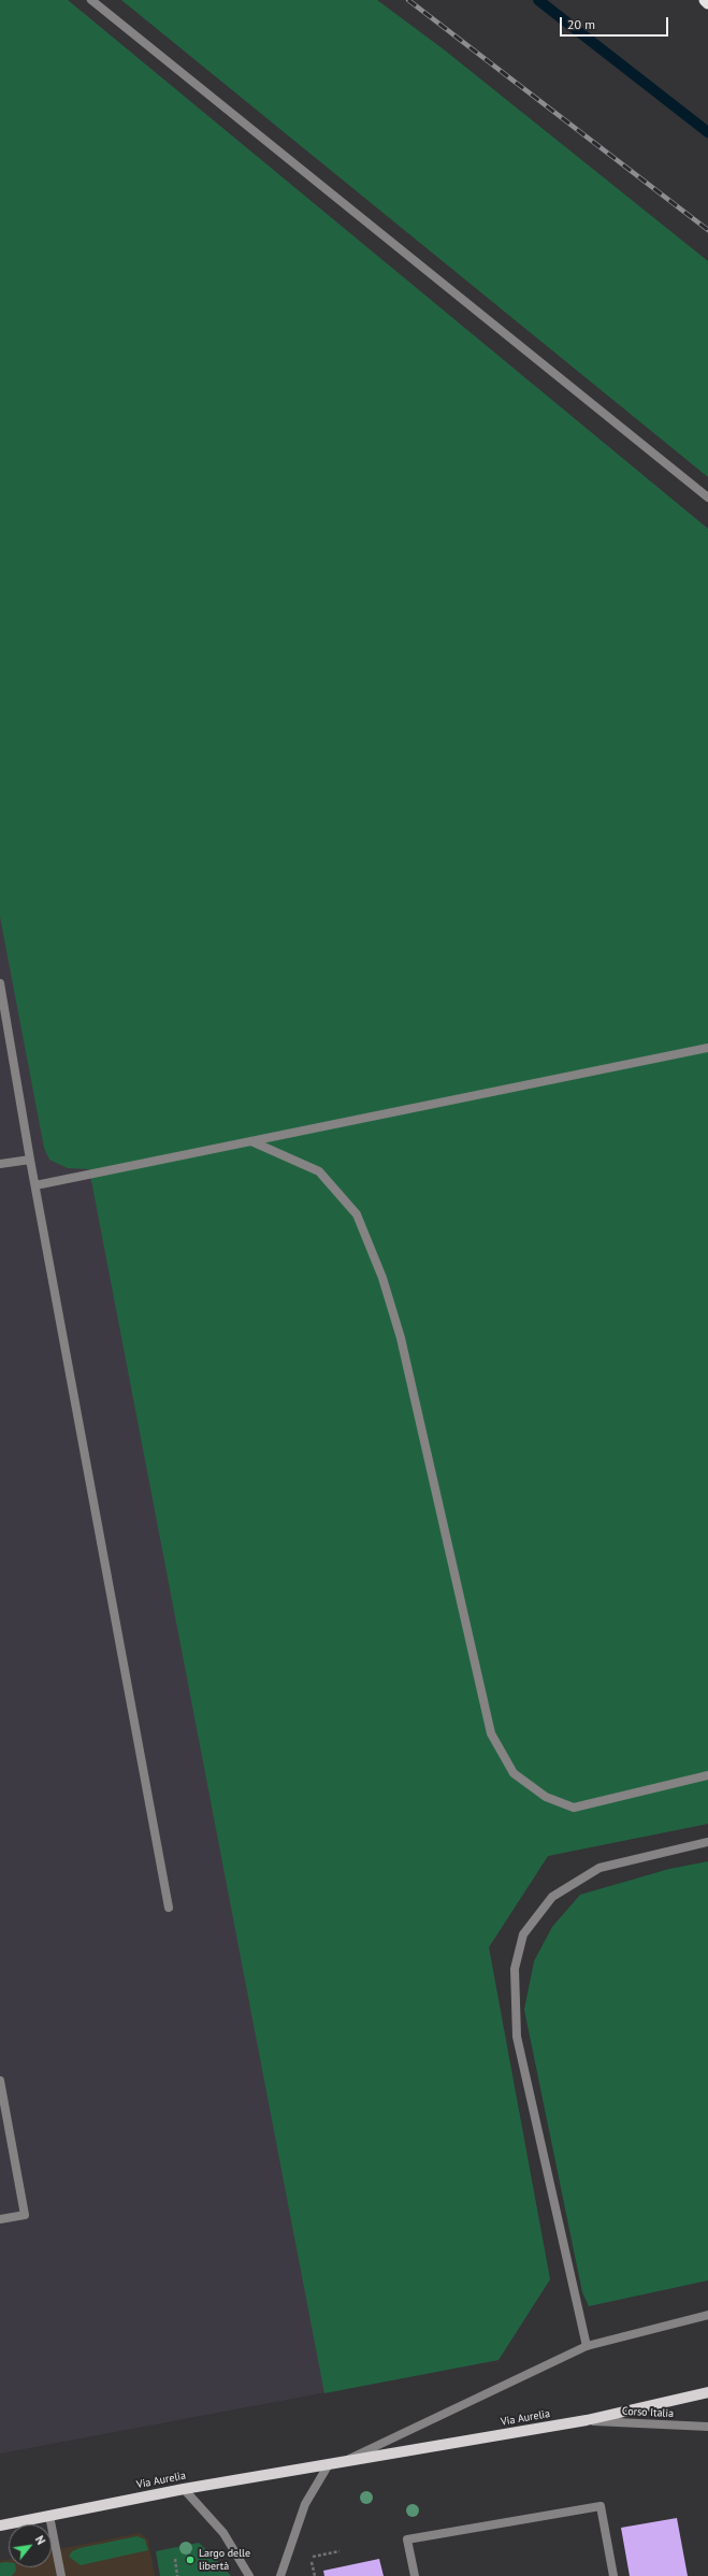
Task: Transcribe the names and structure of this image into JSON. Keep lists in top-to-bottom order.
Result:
{
  "streets": {
    "main road": ["Via Aurelia"],
    "street": ["Corso Italia"]
  },
  "crossings": [
    ["Corso Italia", "Via Aurelia"]
  ],
  "places": ["Largo delle libertà"],
  "scale_bar": "20 m",
  "north": "top right"
}
